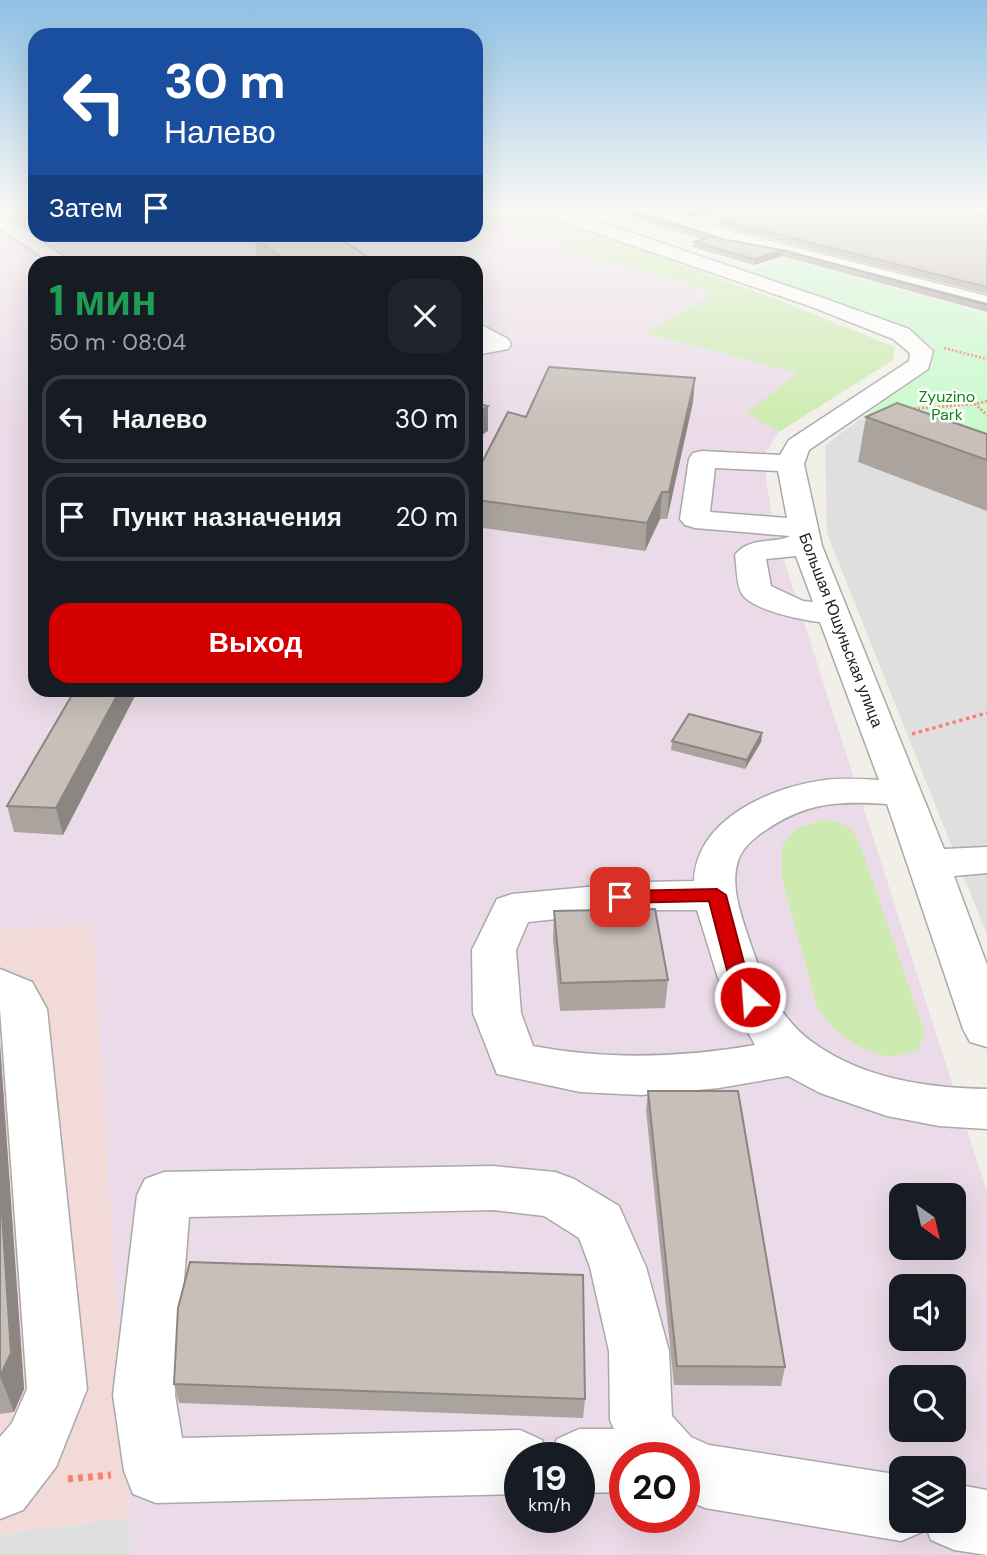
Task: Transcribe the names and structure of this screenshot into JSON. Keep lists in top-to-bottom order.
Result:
{
  "streets": {
    "street": ["Большая Юшуньская улица"]
  },
  "parks": ["Zyuzino Park"],
  "north": "bottom right",
  "page": {
    "turn": ["30 m", "Налево"],
    "then": "Затем",
    "heading": ["1 мин", "50 m · 08:04"],
    "list": [
      {
        "name": "Налево",
        "value": "30 m"
      },
      {
        "name": "Пункт назначения",
        "value": "20 m"
      }
    ],
    "buttons": "Выход",
    "speed": "19 km/h",
    "limit": "20"
  }
}
